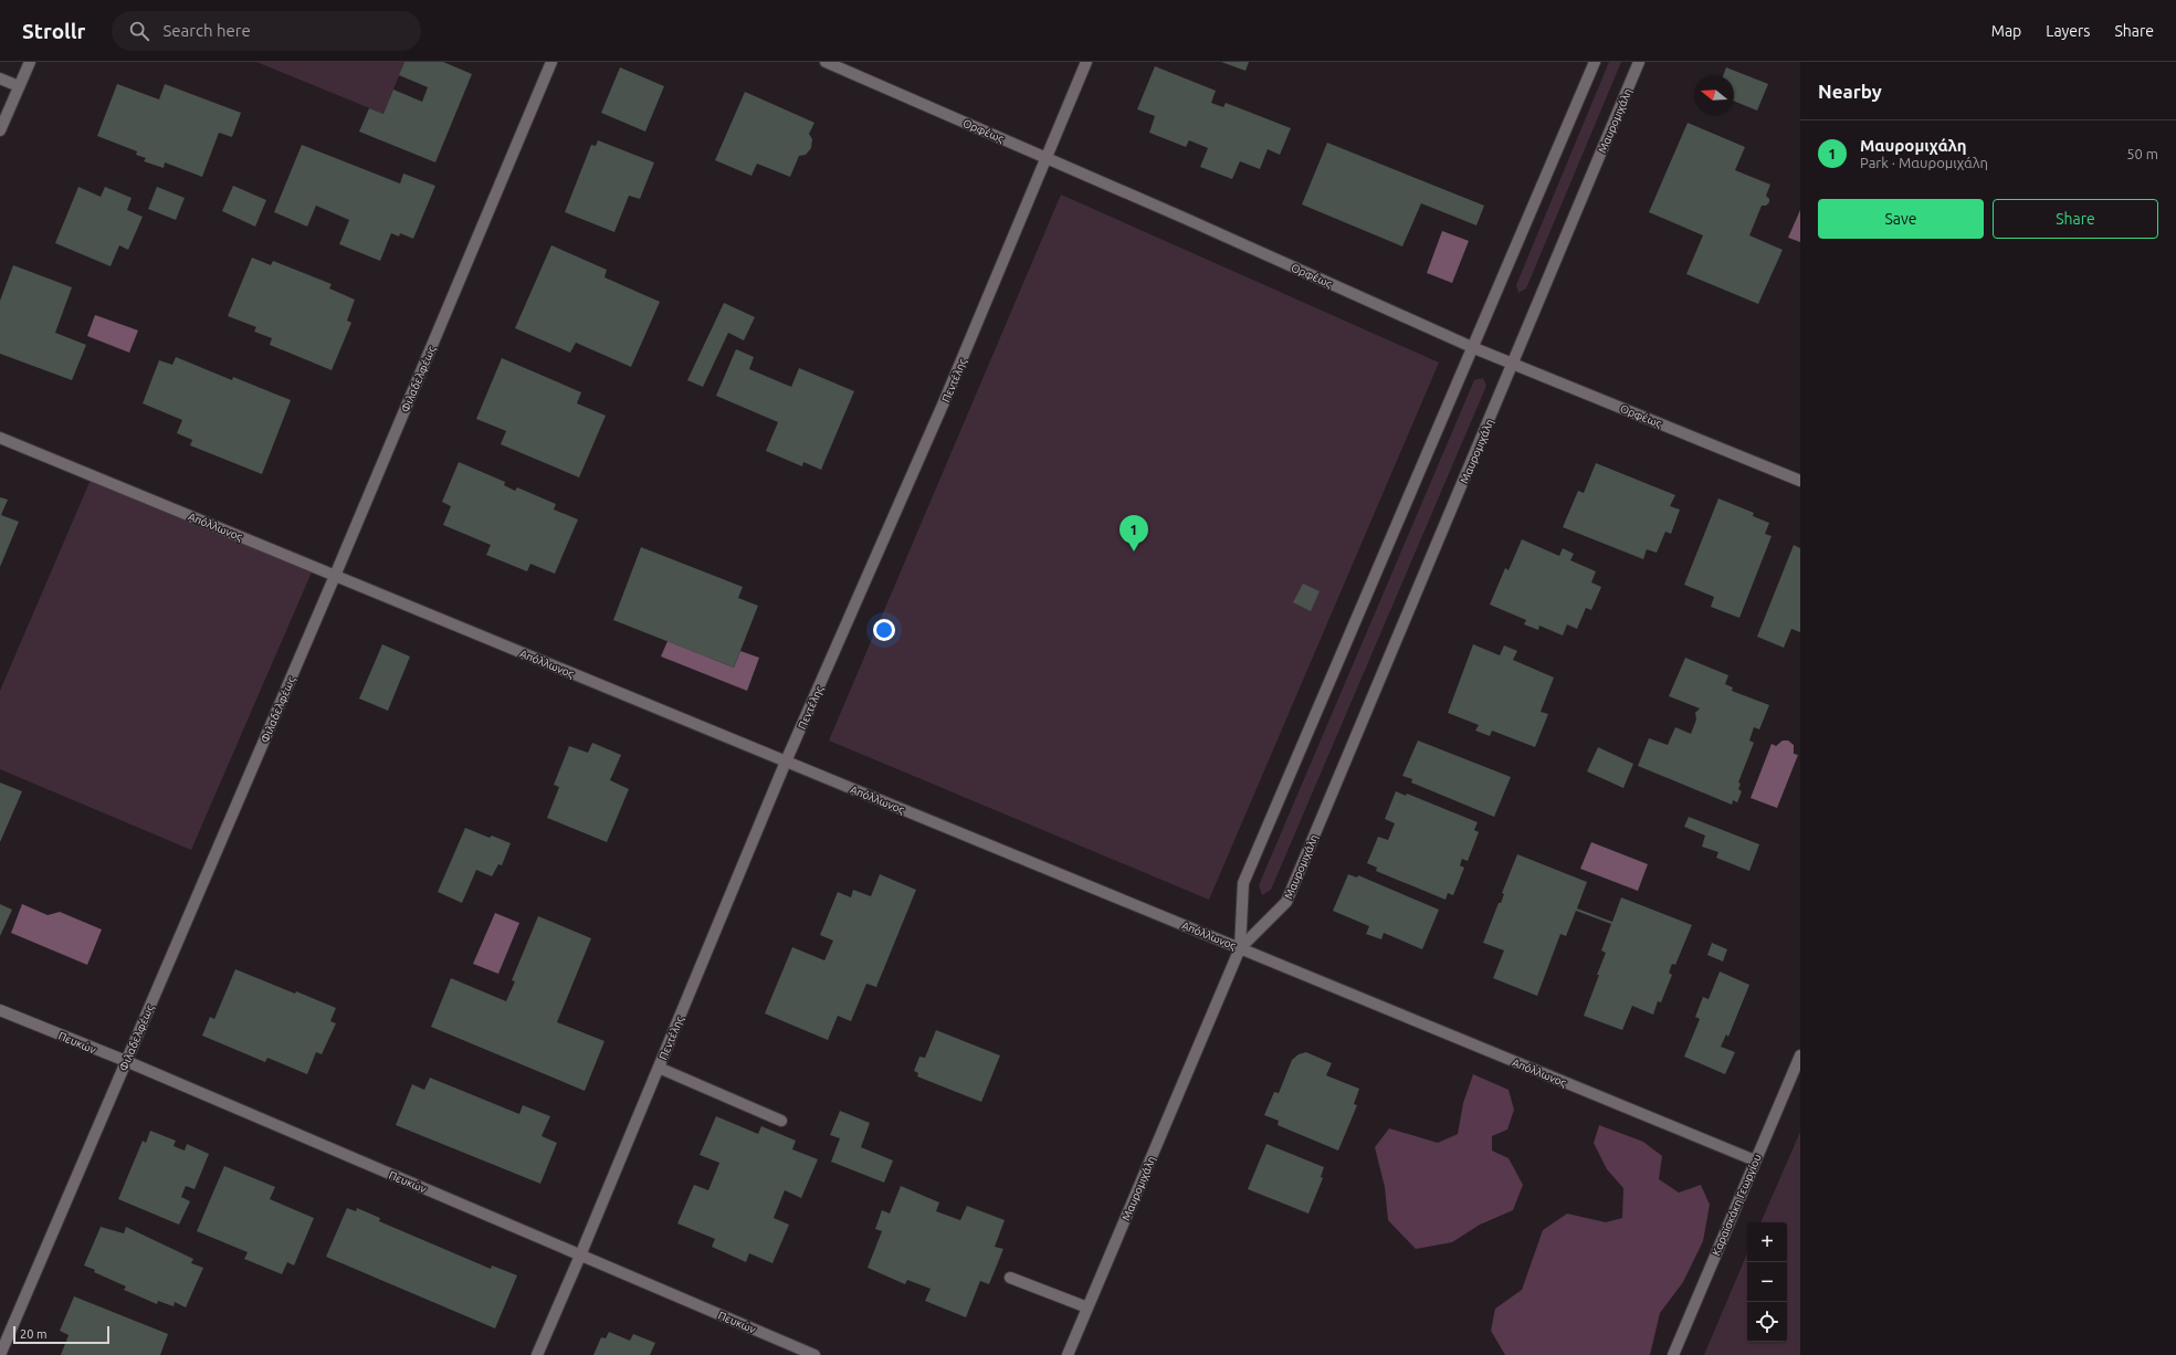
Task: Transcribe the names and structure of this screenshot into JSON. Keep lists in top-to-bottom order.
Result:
{
  "streets": {
    "street": [
      "Μαυρομιχάλη",
      "Ορφέως",
      "Φιλαδελφέως",
      "Πεντέλης",
      "Απόλλωνος",
      "Πευκών",
      "Καραϊσκάκη Γεωργίου"
    ]
  },
  "crossings": [
    ["Μαυρομιχάλη", "Ορφέως"],
    ["Μαυρομιχάλη", "Απόλλωνος"],
    ["Ορφέως", "Πεντέλης"],
    ["Φιλαδελφέως", "Απόλλωνος"],
    ["Φιλαδελφέως", "Πευκών"],
    ["Πεντέλης", "Απόλλωνος"],
    ["Πεντέλης", "Πευκών"],
    ["Απόλλωνος", "Καραϊσκάκη Γεωργίου"]
  ],
  "scale_bar": "20 m",
  "north": "left",
  "page": {
    "header": "Strollr",
    "search": "Search here",
    "nav": ["Map", "Layers", "Share"],
    "heading": "Nearby",
    "list": [
      {
        "mark": "1",
        "name": "Μαυρομιχάλη",
        "note": "Park · Μαυρομιχάλη",
        "value": "50 m"
      }
    ],
    "buttons": ["Save", "Share"],
    "pins": "1",
    "map_buttons": ["+", "−"],
    "scale": "20 m"
  }
}
